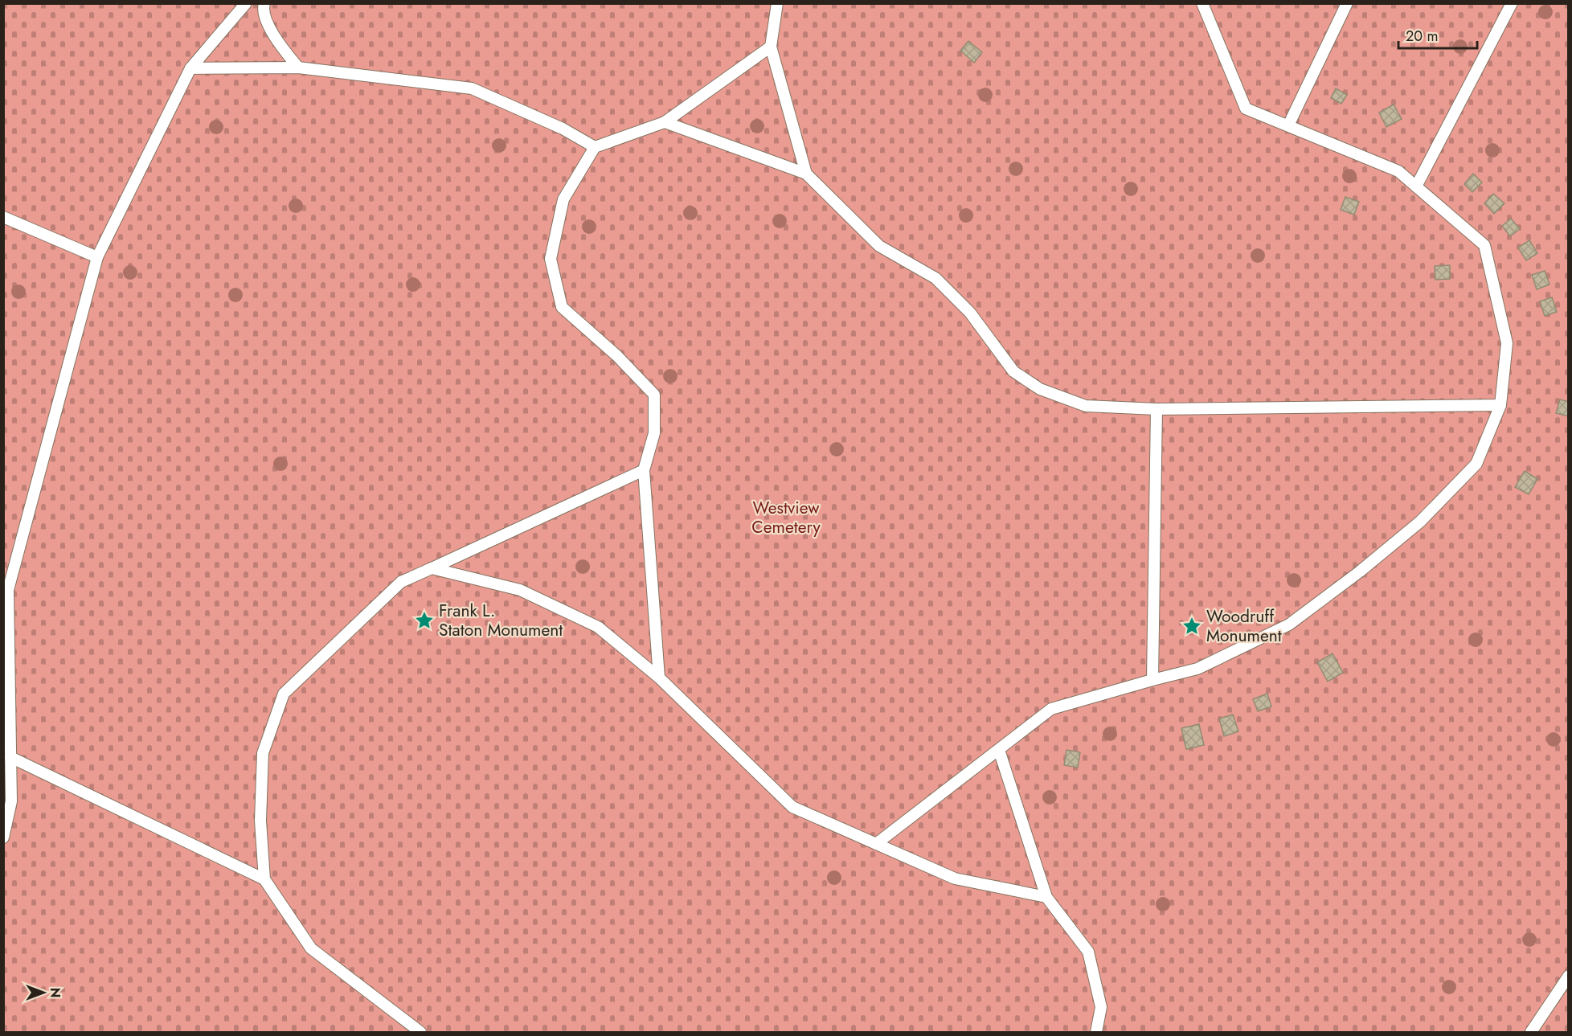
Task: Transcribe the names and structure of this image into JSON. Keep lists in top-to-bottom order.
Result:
{
  "parks": ["Westview Cemetery"],
  "places": {
    "place": ["Frank L. Staton Monument", "Woodruff Monument"]
  },
  "scale_bar": "20 m",
  "north": "right"
}
